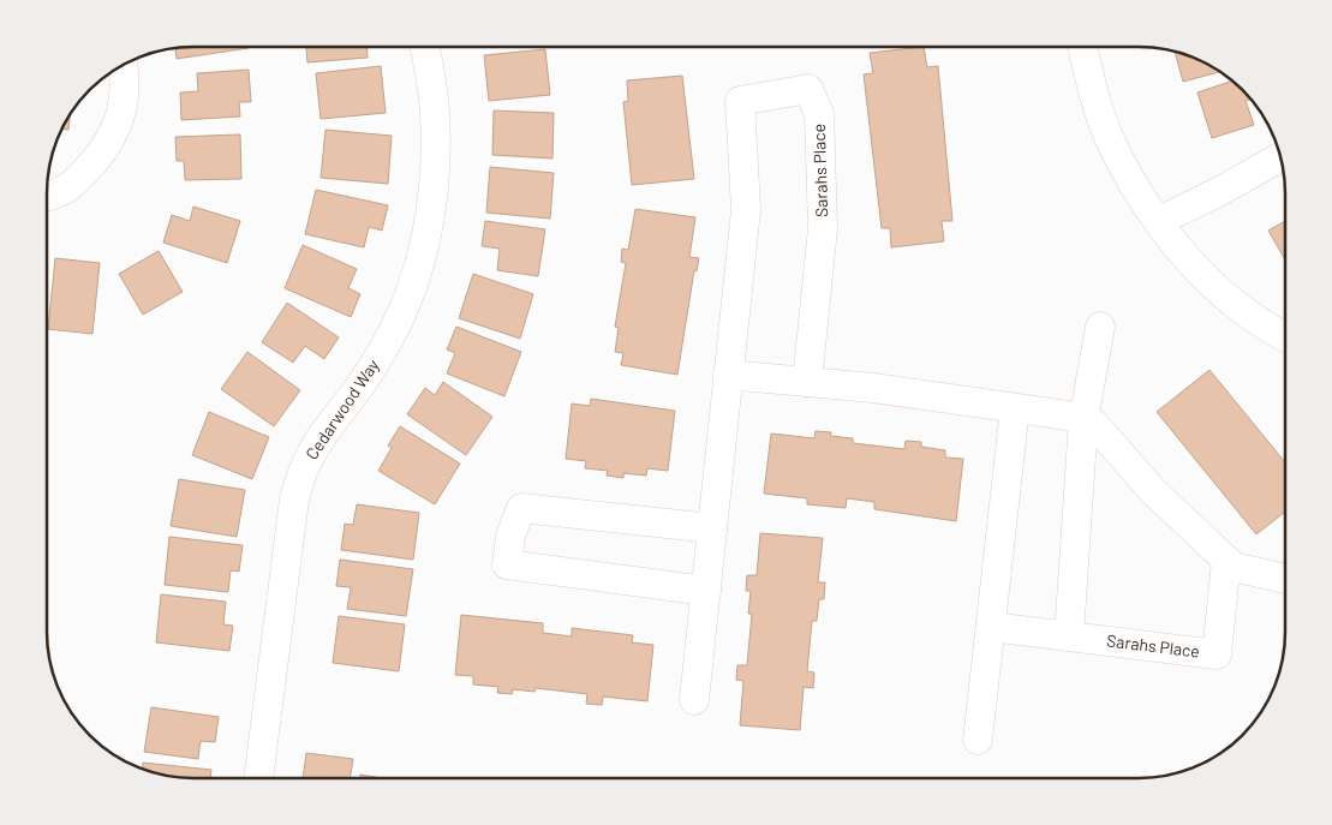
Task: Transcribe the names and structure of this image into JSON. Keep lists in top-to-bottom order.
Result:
{
  "streets": {
    "street": ["Sarahs Place", "Cedarwood Way"]
  }
}
